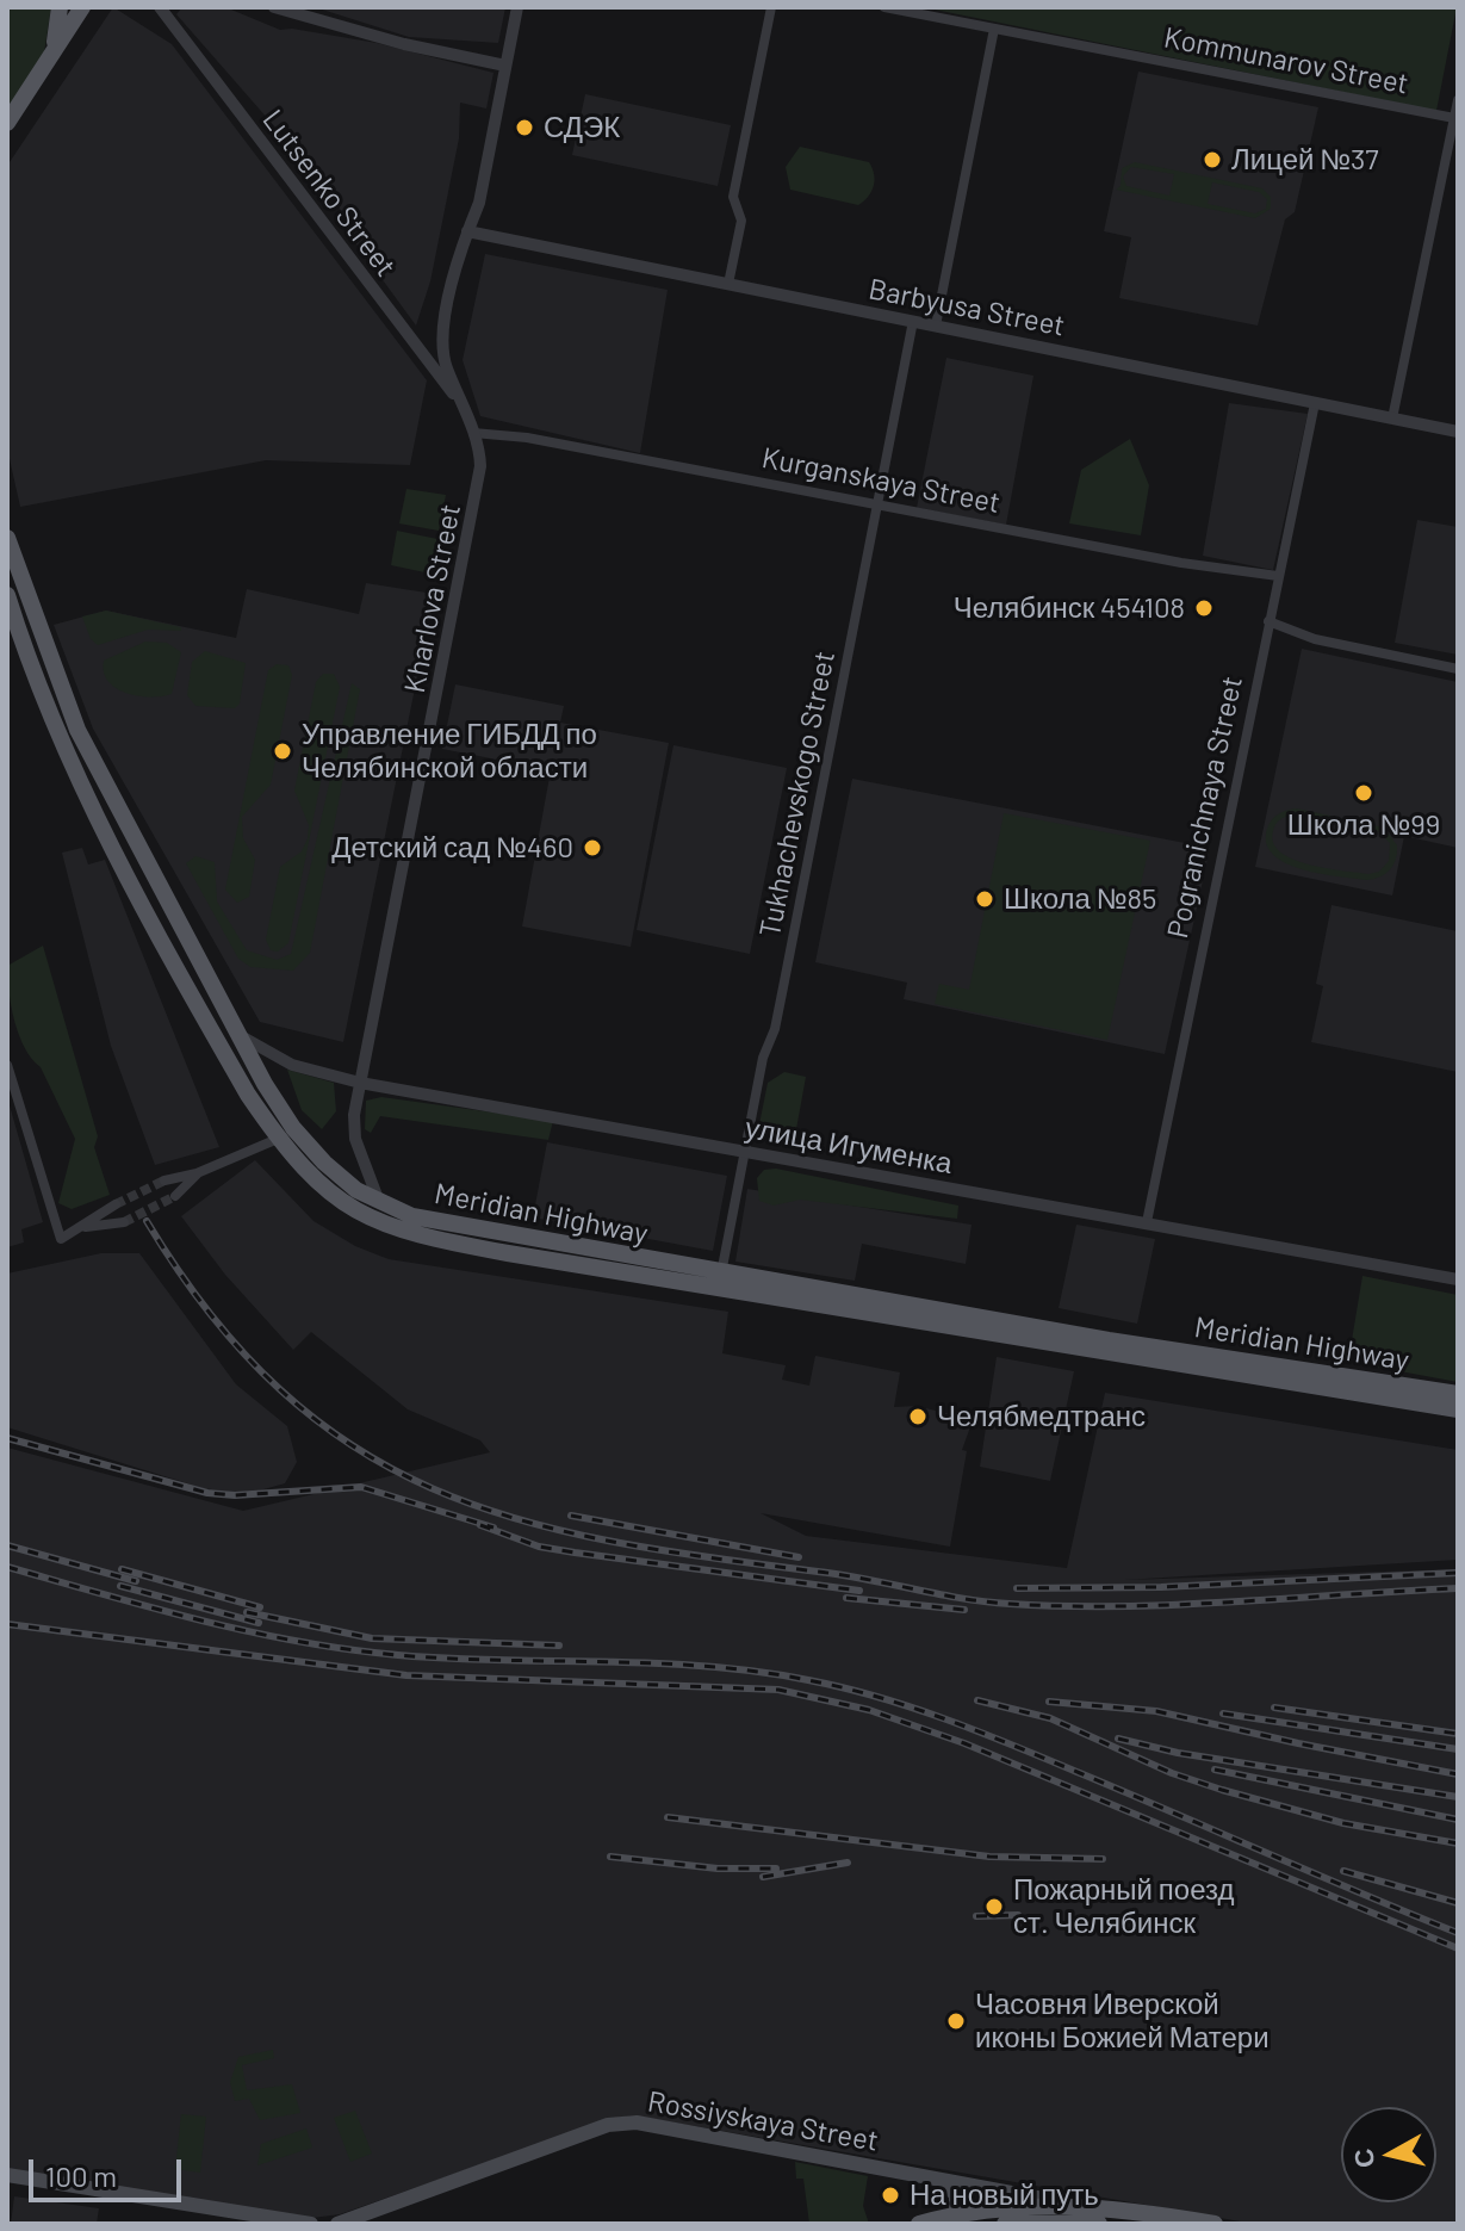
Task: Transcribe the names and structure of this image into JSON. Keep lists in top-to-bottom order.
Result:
{
  "streets": {
    "main road": ["Meridian Highway", "Rossiyskaya Street"],
    "street": [
      "Kommunarov Street",
      "Lutsenko Street",
      "Barbyusa Street",
      "Kurganskaya Street",
      "Kharlova Street",
      "Tukhachevskogo Street",
      "Pogranichnaya Street",
      "улица Игуменка"
    ]
  },
  "crossings": [
    ["Lutsenko Street", "Kharlova Street"],
    ["Barbyusa Street", "Tukhachevskogo Street"],
    ["Barbyusa Street", "Pogranichnaya Street"],
    ["Kurganskaya Street", "Kharlova Street"],
    ["Kurganskaya Street", "Tukhachevskogo Street"],
    ["Kurganskaya Street", "Pogranichnaya Street"],
    ["Kharlova Street", "улица Игуменка"],
    ["Kharlova Street", "Meridian Highway"],
    ["Tukhachevskogo Street", "улица Игуменка"],
    ["Tukhachevskogo Street", "Meridian Highway"],
    ["Pogranichnaya Street", "улица Игуменка"],
    ["улица Игуменка", "Meridian Highway"]
  ],
  "places": [
    "СДЭК",
    "Лицей №37",
    "Челябинск 454108",
    "Управление ГИБДД по Челябинской области",
    "Школа №99",
    "Детский сад №460",
    "Школа №85",
    "Челябмедтранс",
    "Пожарный поезд ст. Челябинск",
    "Часовня Иверской иконы Божией Матери",
    "На новый путь"
  ],
  "scale_bar": "100 m",
  "north": "left"
}
